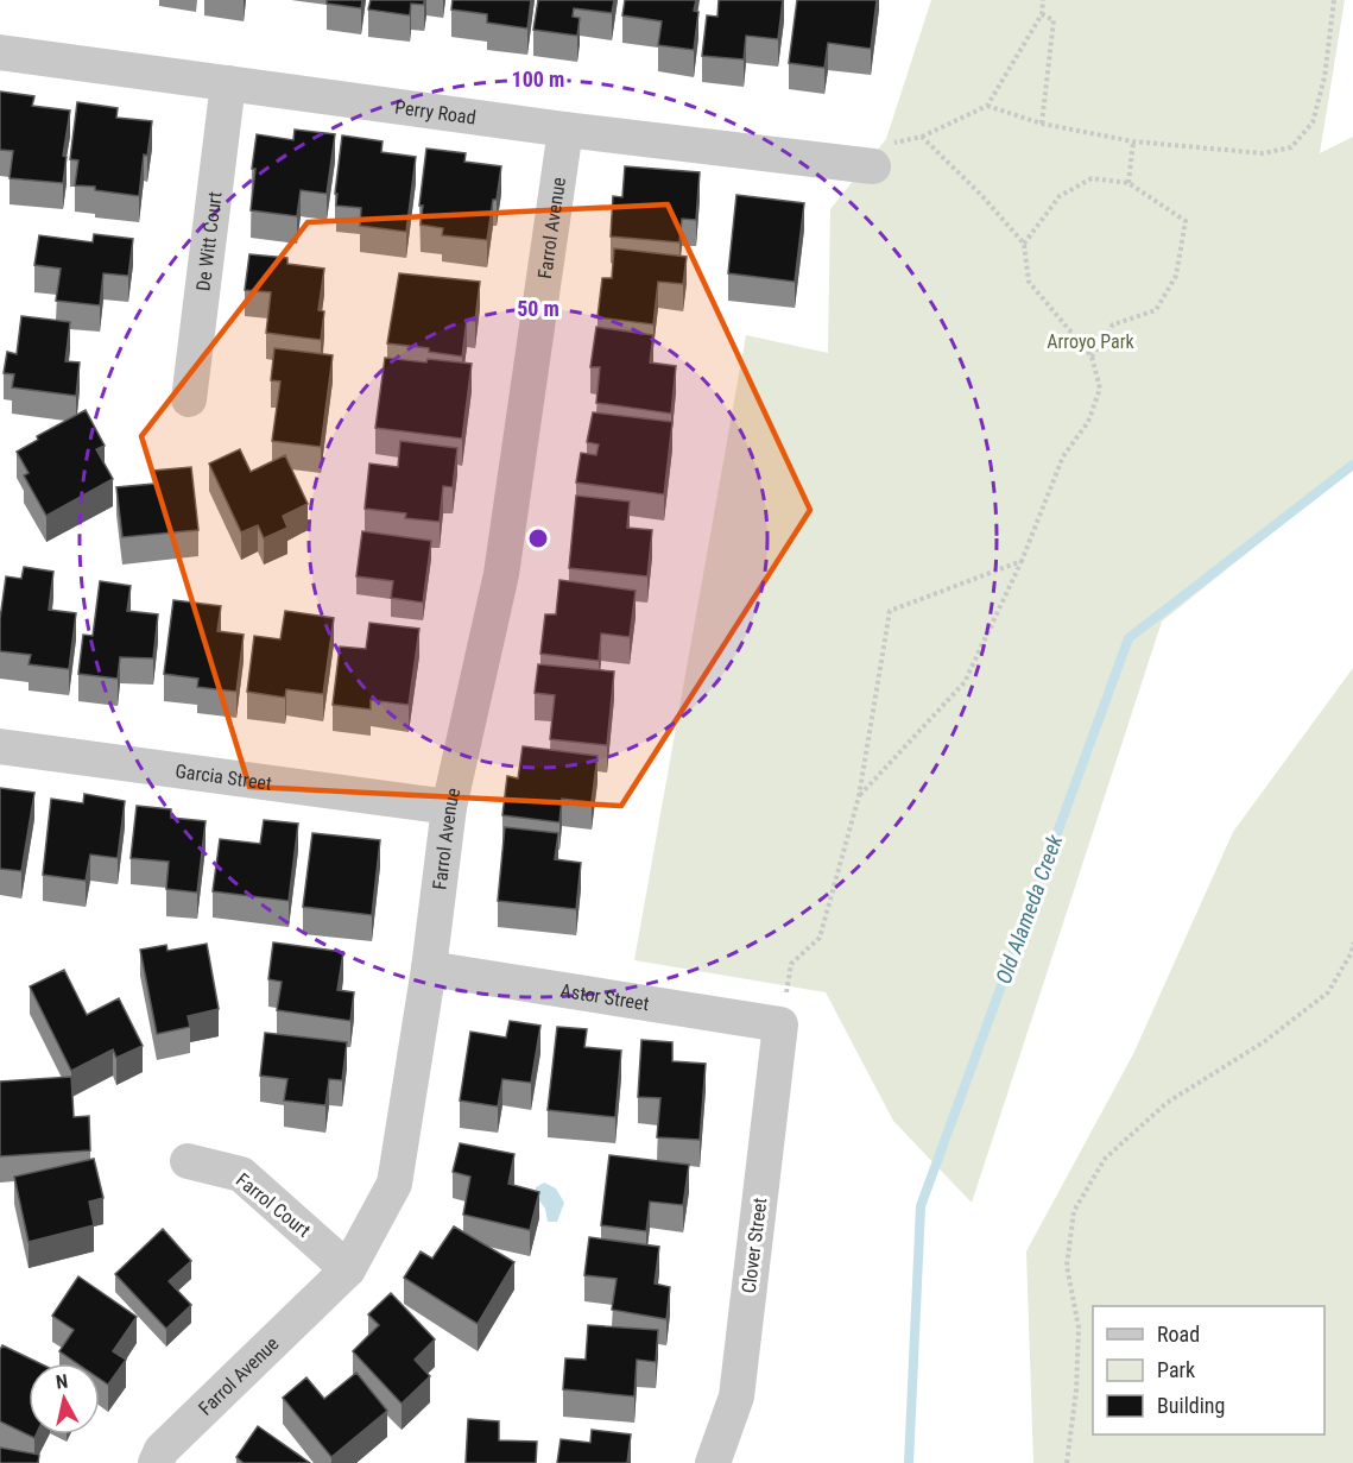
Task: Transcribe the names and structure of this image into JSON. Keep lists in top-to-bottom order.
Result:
{
  "streets": {
    "street": [
      "Perry Road",
      "Farrol Avenue",
      "De Witt Court",
      "Garcia Street",
      "Astor Street",
      "Farrol Court",
      "Clover Street"
    ]
  },
  "crossings": [
    ["Perry Road", "Farrol Avenue"],
    ["Perry Road", "De Witt Court"],
    ["Farrol Avenue", "Garcia Street"],
    ["Farrol Avenue", "Astor Street"],
    ["Farrol Avenue", "Farrol Court"],
    ["Astor Street", "Clover Street"]
  ],
  "water": ["Old Alameda Creek"],
  "parks": ["Arroyo Park"],
  "legend": ["Road", "Park", "Building"],
  "north": "top",
  "rings": ["100 m", "50 m"]
}
